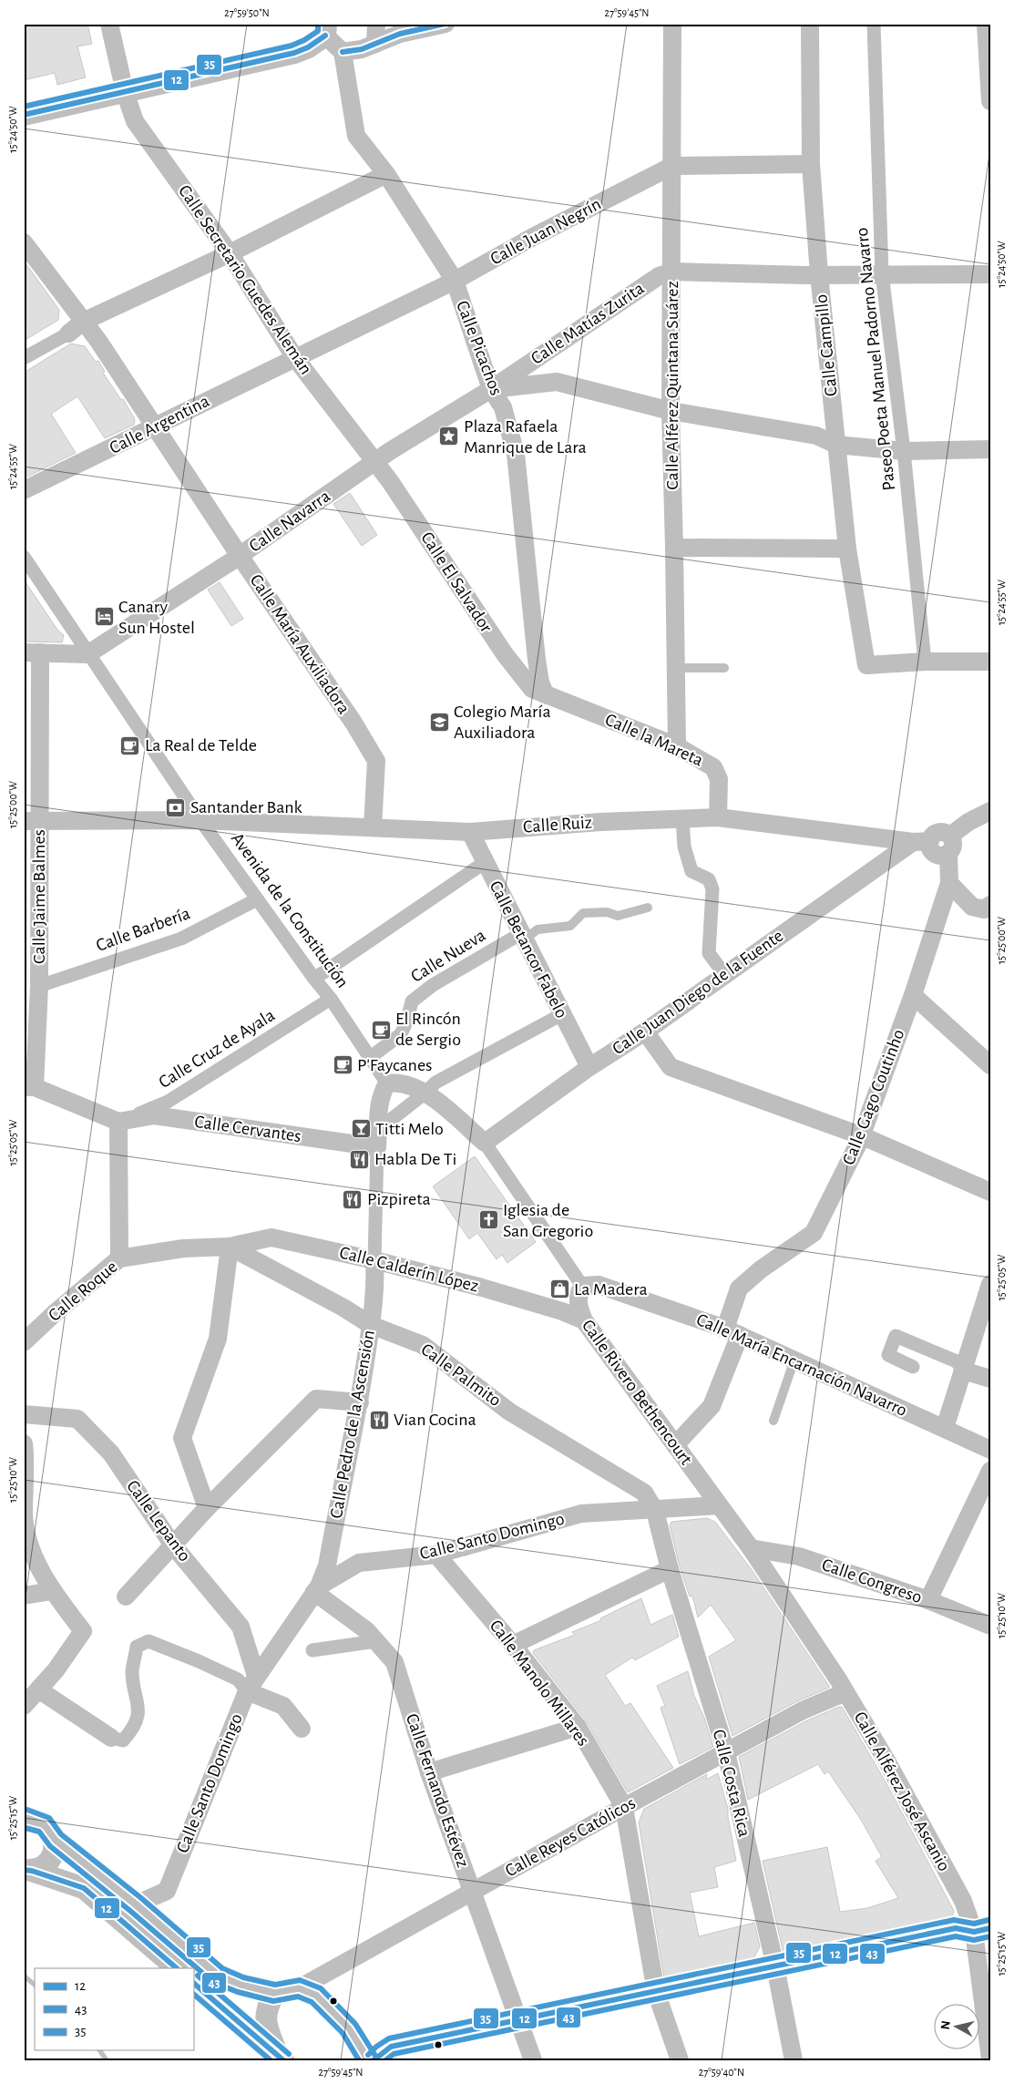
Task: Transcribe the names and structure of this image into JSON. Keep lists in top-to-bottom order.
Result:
{
  "streets": {
    "street": [
      "Calle Juan Negrín",
      "Calle Secretario Guedes Alemán",
      "Calle Matías Zurita",
      "Calle Campillo",
      "Calle Picachos",
      "Paseo Poeta Manuel Padorno Navarro",
      "Calle Alférez Quintana Suárez",
      "Calle Argentina",
      "Calle Navarra",
      "Calle El Salvador",
      "Calle María Auxiliadora",
      "Calle la Mareta",
      "Calle Ruiz",
      "Calle Jaime Balmes",
      "Avenida de la Constitución",
      "Calle Barbería",
      "Calle Betancor Fabelo",
      "Calle Nueva",
      "Calle Juan Diego de la Fuente",
      "Calle Cruz de Ayala",
      "Calle Gago Coutinho",
      "Calle Cervantes",
      "Calle Calderín López",
      "Calle Roque",
      "Calle María Encarnación Navarro",
      "Calle Palmito",
      "Calle Rivero Bethencourt",
      "Calle Pedro de la Ascensión",
      "Calle Lepanto",
      "Calle Santo Domingo",
      "Calle Congreso",
      "Calle Manolo Millares",
      "Calle Costa Rica",
      "Calle Fernando Estévez",
      "Calle Alférez José Ascanio",
      "Calle Reyes Católicos"
    ]
  },
  "crossings": [
    ["Calle Juan Negrín", "Calle Secretario Guedes Alemán"],
    ["Calle Juan Negrín", "Calle Campillo"],
    ["Calle Juan Negrín", "Calle Picachos"],
    ["Calle Juan Negrín", "Calle Alférez Quintana Suárez"],
    ["Calle Juan Negrín", "Calle Argentina"],
    ["Calle Secretario Guedes Alemán", "Calle Argentina"],
    ["Calle Secretario Guedes Alemán", "Calle Navarra"],
    ["Calle Secretario Guedes Alemán", "Calle El Salvador"],
    ["Calle Matías Zurita", "Calle Campillo"],
    ["Calle Matías Zurita", "Calle Picachos"],
    ["Calle Matías Zurita", "Paseo Poeta Manuel Padorno Navarro"],
    ["Calle Matías Zurita", "Calle Alférez Quintana Suárez"],
    ["Calle Matías Zurita", "Calle Navarra"],
    ["Calle Campillo", "Paseo Poeta Manuel Padorno Navarro"],
    ["Calle Picachos", "Calle Navarra"],
    ["Calle Picachos", "Calle El Salvador"],
    ["Calle Picachos", "Calle la Mareta"],
    ["Calle Alférez Quintana Suárez", "Calle la Mareta"],
    ["Calle Argentina", "Calle María Auxiliadora"],
    ["Calle Navarra", "Calle El Salvador"],
    ["Calle Navarra", "Calle María Auxiliadora"],
    ["Calle Navarra", "Avenida de la Constitución"],
    ["Calle El Salvador", "Calle la Mareta"],
    ["Calle María Auxiliadora", "Calle Ruiz"],
    ["Calle la Mareta", "Calle Ruiz"],
    ["Calle Ruiz", "Calle Jaime Balmes"],
    ["Calle Ruiz", "Avenida de la Constitución"],
    ["Calle Ruiz", "Calle Betancor Fabelo"],
    ["Calle Ruiz", "Calle Juan Diego de la Fuente"],
    ["Calle Jaime Balmes", "Calle Barbería"],
    ["Avenida de la Constitución", "Calle Barbería"],
    ["Avenida de la Constitución", "Calle Nueva"],
    ["Avenida de la Constitución", "Calle Cruz de Ayala"],
    ["Calle Betancor Fabelo", "Calle Nueva"],
    ["Calle Betancor Fabelo", "Calle Juan Diego de la Fuente"],
    ["Calle Cruz de Ayala", "Calle Cervantes"],
    ["Calle Gago Coutinho", "Calle María Encarnación Navarro"],
    ["Calle Gago Coutinho", "Calle Rivero Bethencourt"],
    ["Calle Calderín López", "Calle Roque"],
    ["Calle Calderín López", "Calle Palmito"],
    ["Calle Calderín López", "Calle Rivero Bethencourt"],
    ["Calle Calderín López", "Calle Pedro de la Ascensión"],
    ["Calle Roque", "Calle Palmito"],
    ["Calle María Encarnación Navarro", "Calle Rivero Bethencourt"],
    ["Calle Palmito", "Calle Pedro de la Ascensión"],
    ["Calle Palmito", "Calle Santo Domingo"],
    ["Calle Palmito", "Calle Costa Rica"],
    ["Calle Rivero Bethencourt", "Calle Santo Domingo"],
    ["Calle Rivero Bethencourt", "Calle Congreso"],
    ["Calle Rivero Bethencourt", "Calle Alférez José Ascanio"],
    ["Calle Pedro de la Ascensión", "Calle Santo Domingo"],
    ["Calle Pedro de la Ascensión", "Calle Fernando Estévez"],
    ["Calle Lepanto", "Calle Santo Domingo"],
    ["Calle Santo Domingo", "Calle Manolo Millares"],
    ["Calle Santo Domingo", "Calle Costa Rica"],
    ["Calle Santo Domingo", "Calle Fernando Estévez"],
    ["Calle Congreso", "Calle Alférez José Ascanio"],
    ["Calle Manolo Millares", "Calle Reyes Católicos"],
    ["Calle Costa Rica", "Calle Reyes Católicos"],
    ["Calle Fernando Estévez", "Calle Reyes Católicos"],
    ["Calle Alférez José Ascanio", "Calle Reyes Católicos"]
  ],
  "places": {
    "place": ["Plaza Rafaela Manrique de Lara"],
    "hotel": ["Canary Sun Hostel"],
    "school or university": ["Colegio María Auxiliadora"],
    "cafe": ["La Real de Telde", "El Rincón de Sergio", "P'Faycanes"],
    "bank": ["Santander Bank"],
    "bar": ["Titti Melo"],
    "restaurant": ["Habla De Ti", "Pizpireta", "Vian Cocina"],
    "church": ["Iglesia de San Gregorio"],
    "shop": ["La Madera"]
  },
  "lines": ["transit line 12", "transit line 35", "transit line 43"],
  "legend": ["12", "43", "35"],
  "north": "left",
  "coordinates": [
    "27°59'50\"N",
    "27°59'45\"N",
    "15°24'50\"W",
    "15°24'55\"W",
    "15°25'00\"W",
    "15°25'05\"W",
    "15°25'10\"W",
    "15°25'15\"W",
    "27°59'40\"N"
  ]
}
